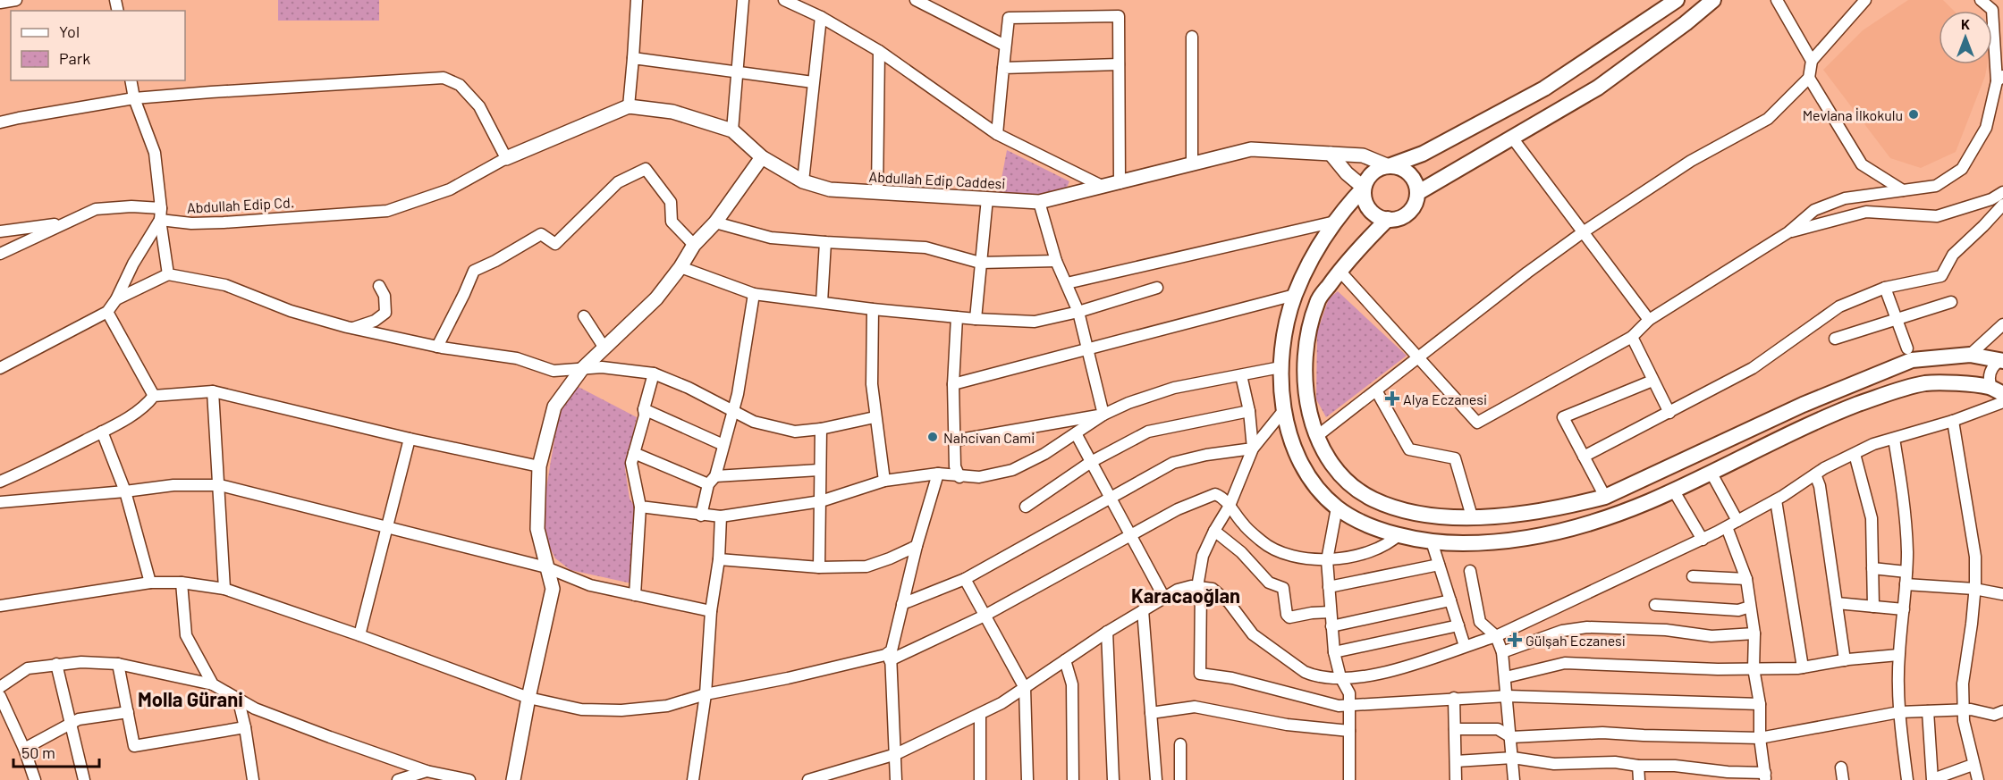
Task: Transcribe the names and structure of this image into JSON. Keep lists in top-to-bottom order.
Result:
{
  "streets": {
    "street": ["Abdullah Edip Caddesi", "Abdullah Edip Cd."]
  },
  "districts": ["Karacaoğlan", "Molla Gürani"],
  "places": {
    "other": ["Mevlana İlkokulu", "Nahcivan Cami"],
    "health": ["Alya Eczanesi", "Gülşah Eczanesi"]
  },
  "legend": ["Yol", "Park"],
  "scale_bar": "50 m",
  "north": "top"
}
